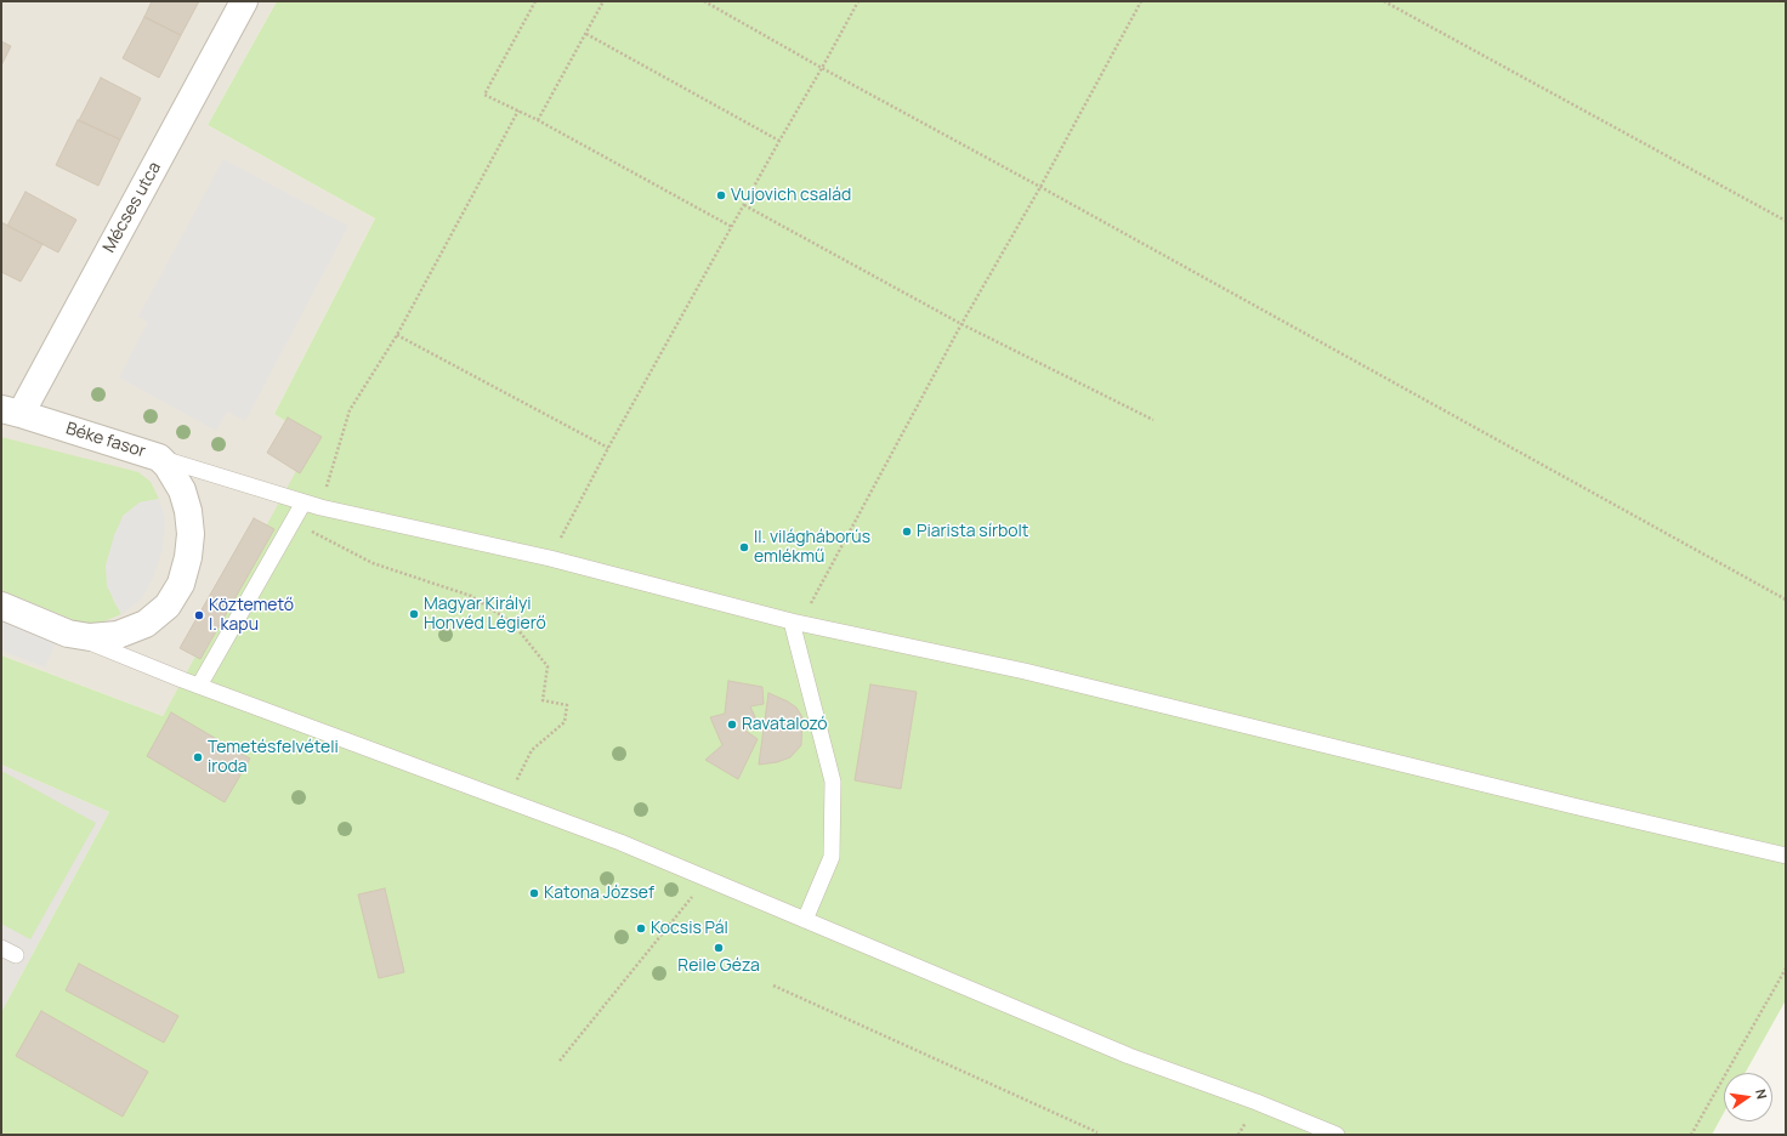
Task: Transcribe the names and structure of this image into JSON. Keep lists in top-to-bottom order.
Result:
{
  "streets": {
    "street": ["Mécses utca", "Béke fasor"]
  },
  "crossings": [
    ["Mécses utca", "Béke fasor"]
  ],
  "places": [
    "Vujovich család",
    "Piarista sírbolt",
    "II. világháborús emlékmű",
    "Magyar Királyi Honvéd Légierő",
    "Köztemető I. kapu",
    "Ravatalozó",
    "Temetésfelvételi iroda",
    "Katona József",
    "Kocsis Pál",
    "Reile Géza"
  ],
  "north": "right"
}
